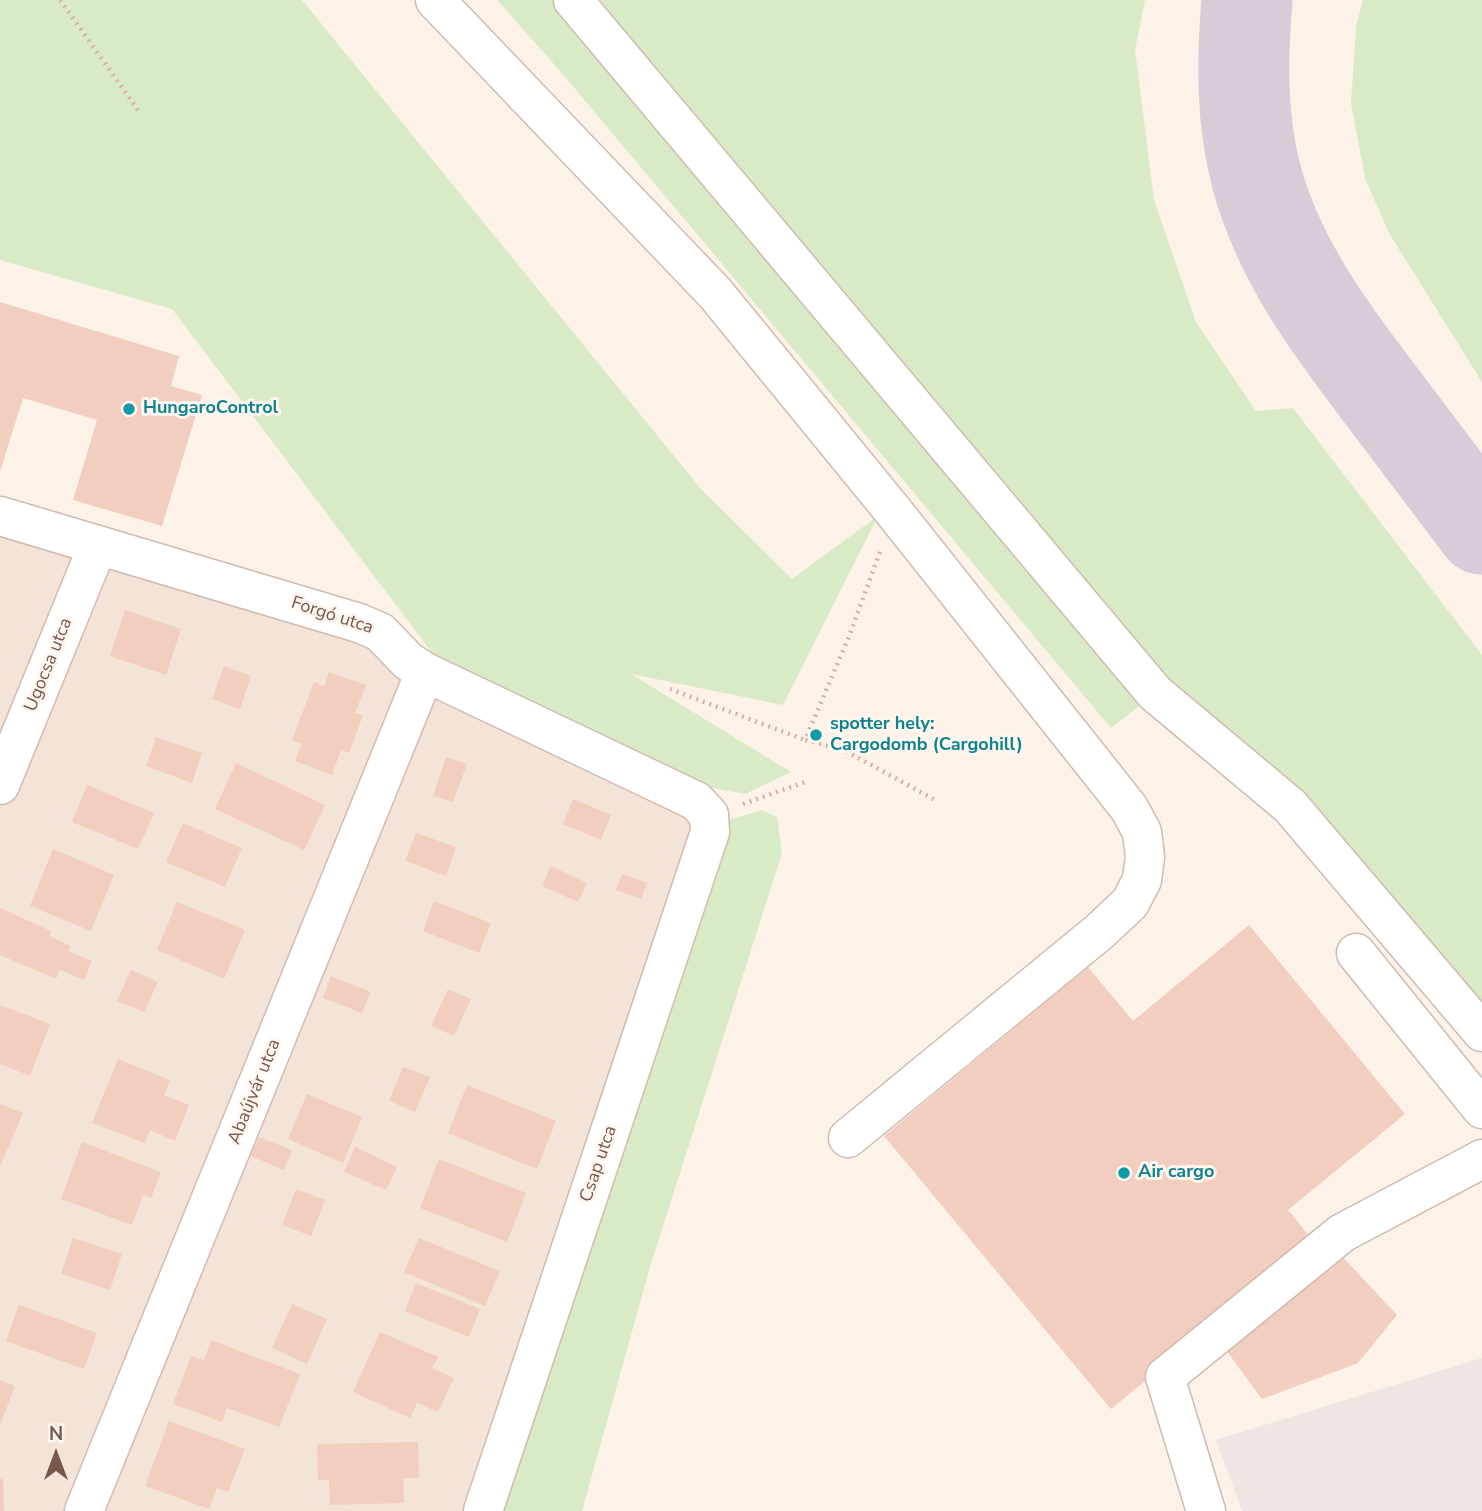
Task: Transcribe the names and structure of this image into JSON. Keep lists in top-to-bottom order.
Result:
{
  "streets": {
    "street": [
      "Forgó utca",
      "Ugocsa utca",
      "Abaújvár utca",
      "Csap utca"
    ]
  },
  "crossings": [
    ["Forgó utca", "Ugocsa utca"],
    ["Forgó utca", "Abaújvár utca"],
    ["Forgó utca", "Csap utca"]
  ],
  "places": ["HungaroControl", "spotter hely: Cargodomb (Cargohill)", "Air cargo"],
  "north": "top"
}
